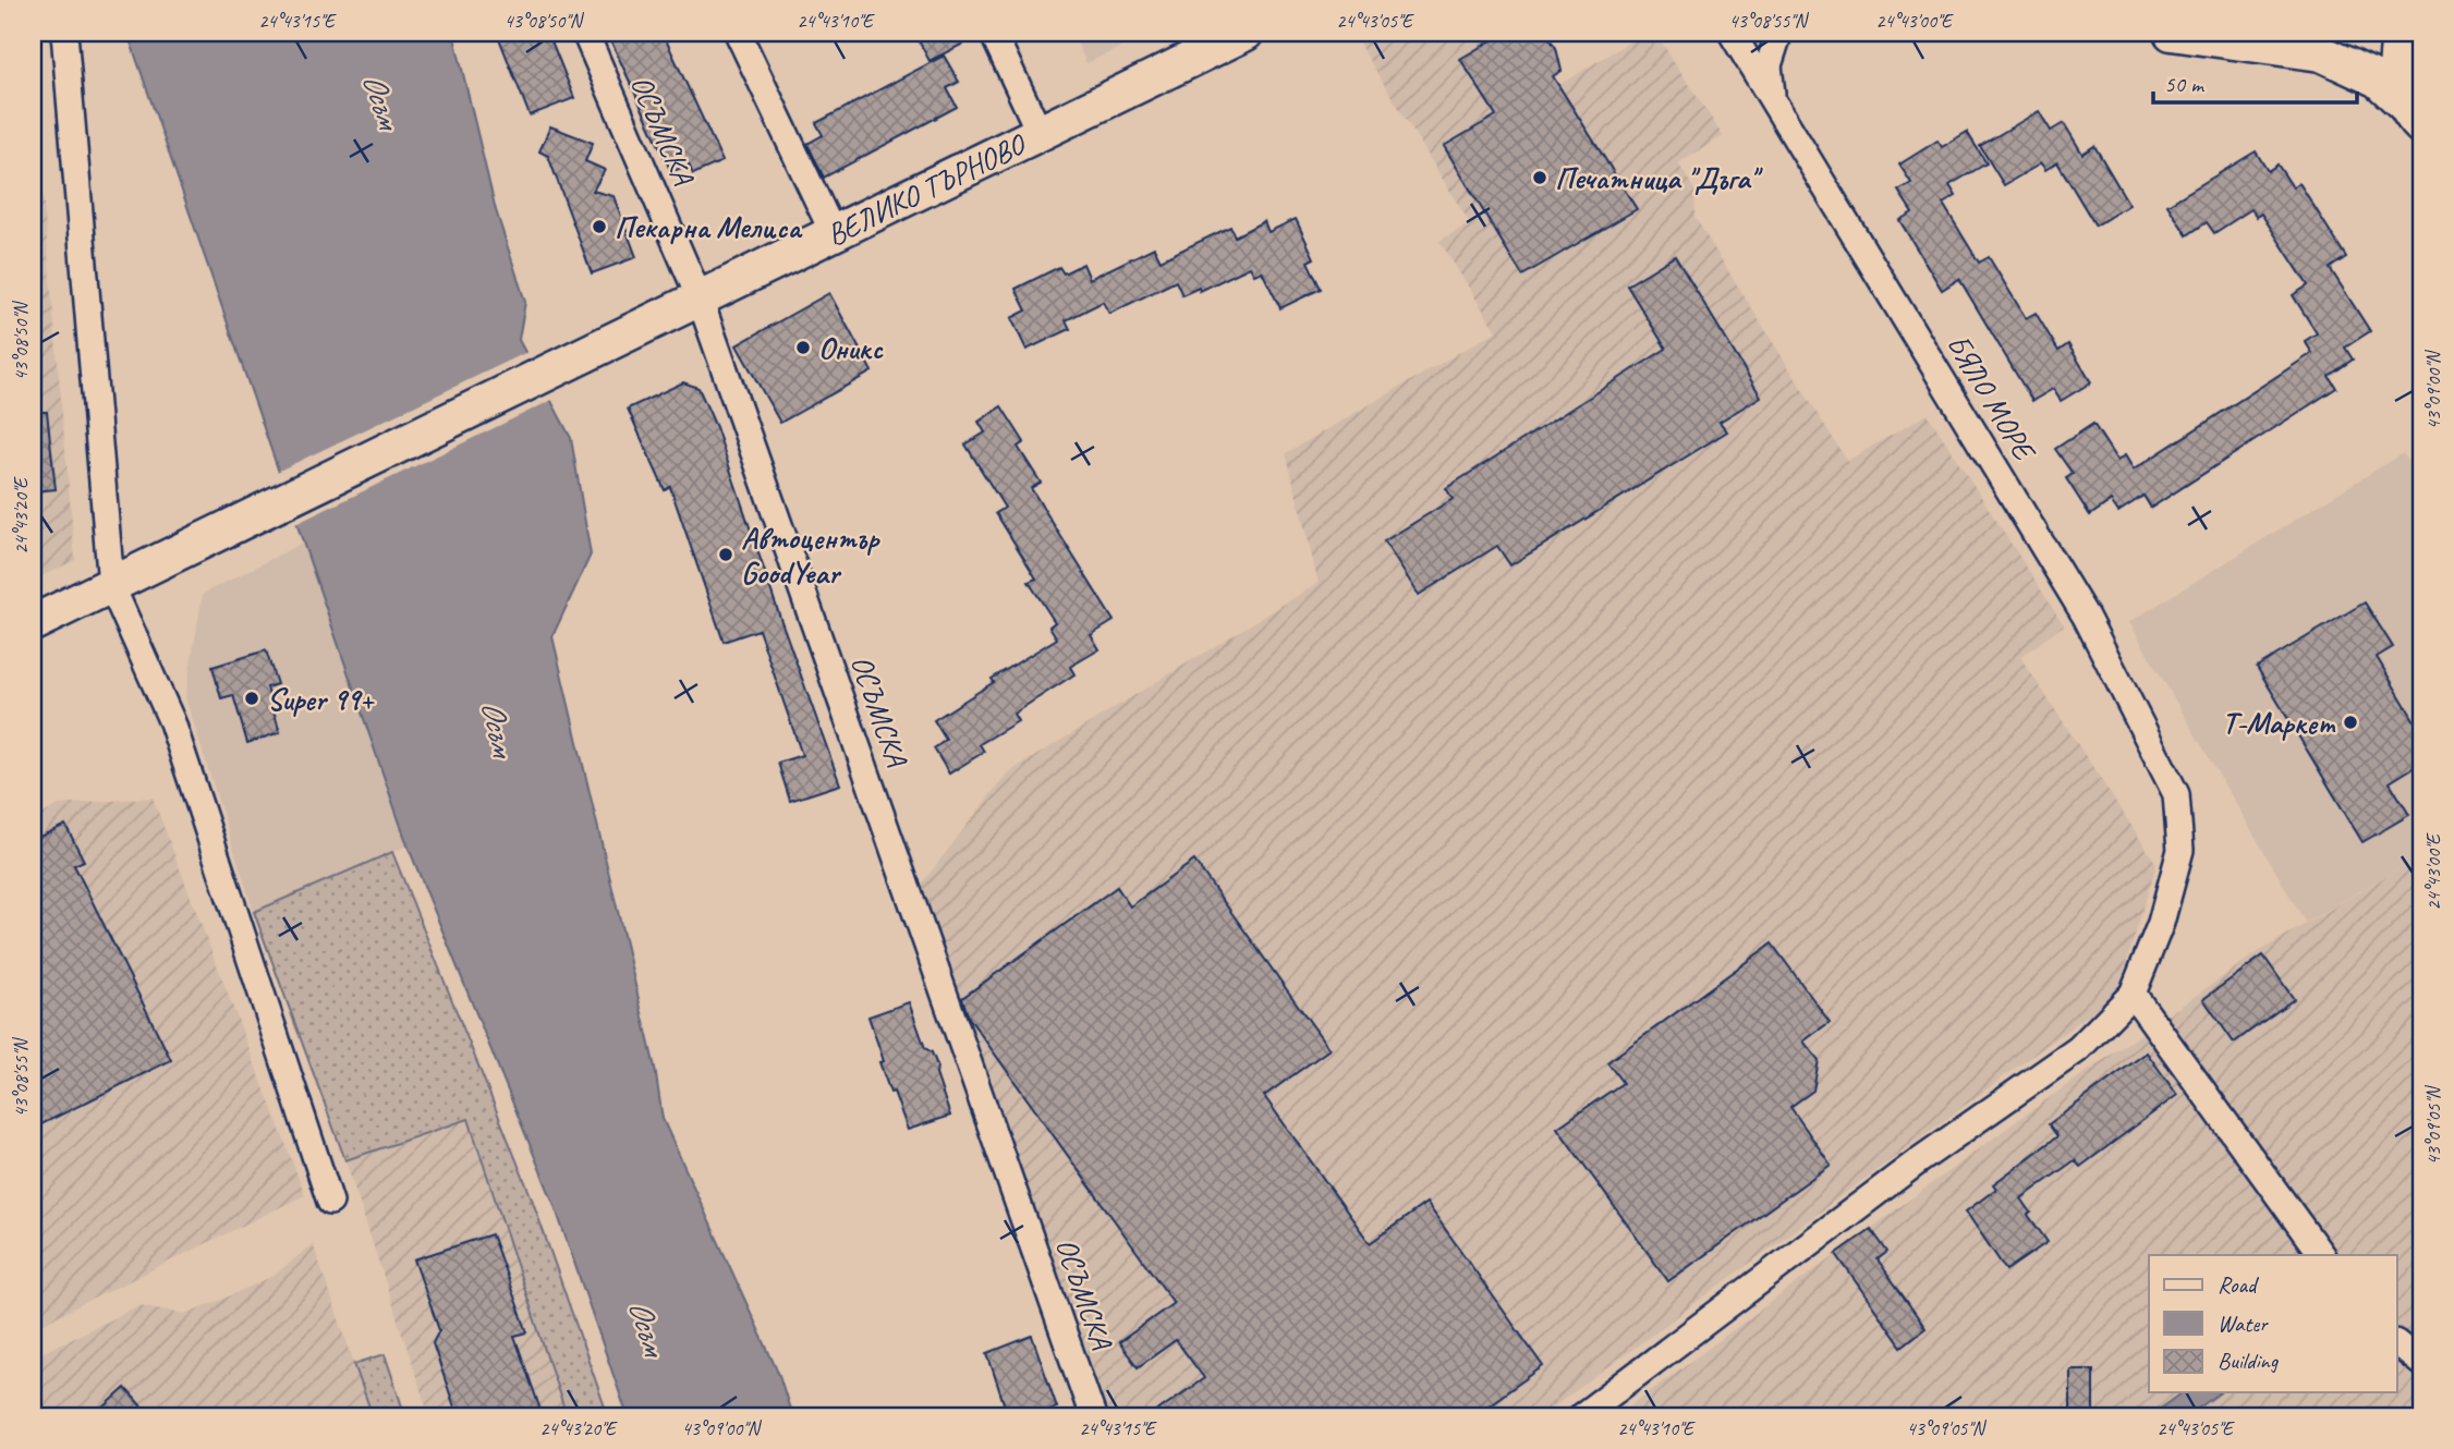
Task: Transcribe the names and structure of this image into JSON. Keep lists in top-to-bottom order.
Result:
{
  "streets": {
    "street": ["ОСЪМСКА", "ВЕЛИКО ТЪРНОВО", "БЯЛО МОРЕ"]
  },
  "crossings": [
    ["ОСЪМСКА", "ВЕЛИКО ТЪРНОВО"]
  ],
  "water": ["Осъм"],
  "places": [
    "Печатница \"Дъга\"",
    "Пекарна Мелиса",
    "Оникс",
    "Автоцентър GoodYear",
    "Super 99+",
    "Т-Маркет"
  ],
  "legend": ["Road", "Water", "Building"],
  "scale_bar": "50 m",
  "coordinates": [
    "24°43'15\"E",
    "43°08'50\"N",
    "24°43'10\"E",
    "24°43'05\"E",
    "43°08'55\"N",
    "24°43'00\"E",
    "43°09'00\"N",
    "24°43'20\"E",
    "43°09'05\"N"
  ]
}
